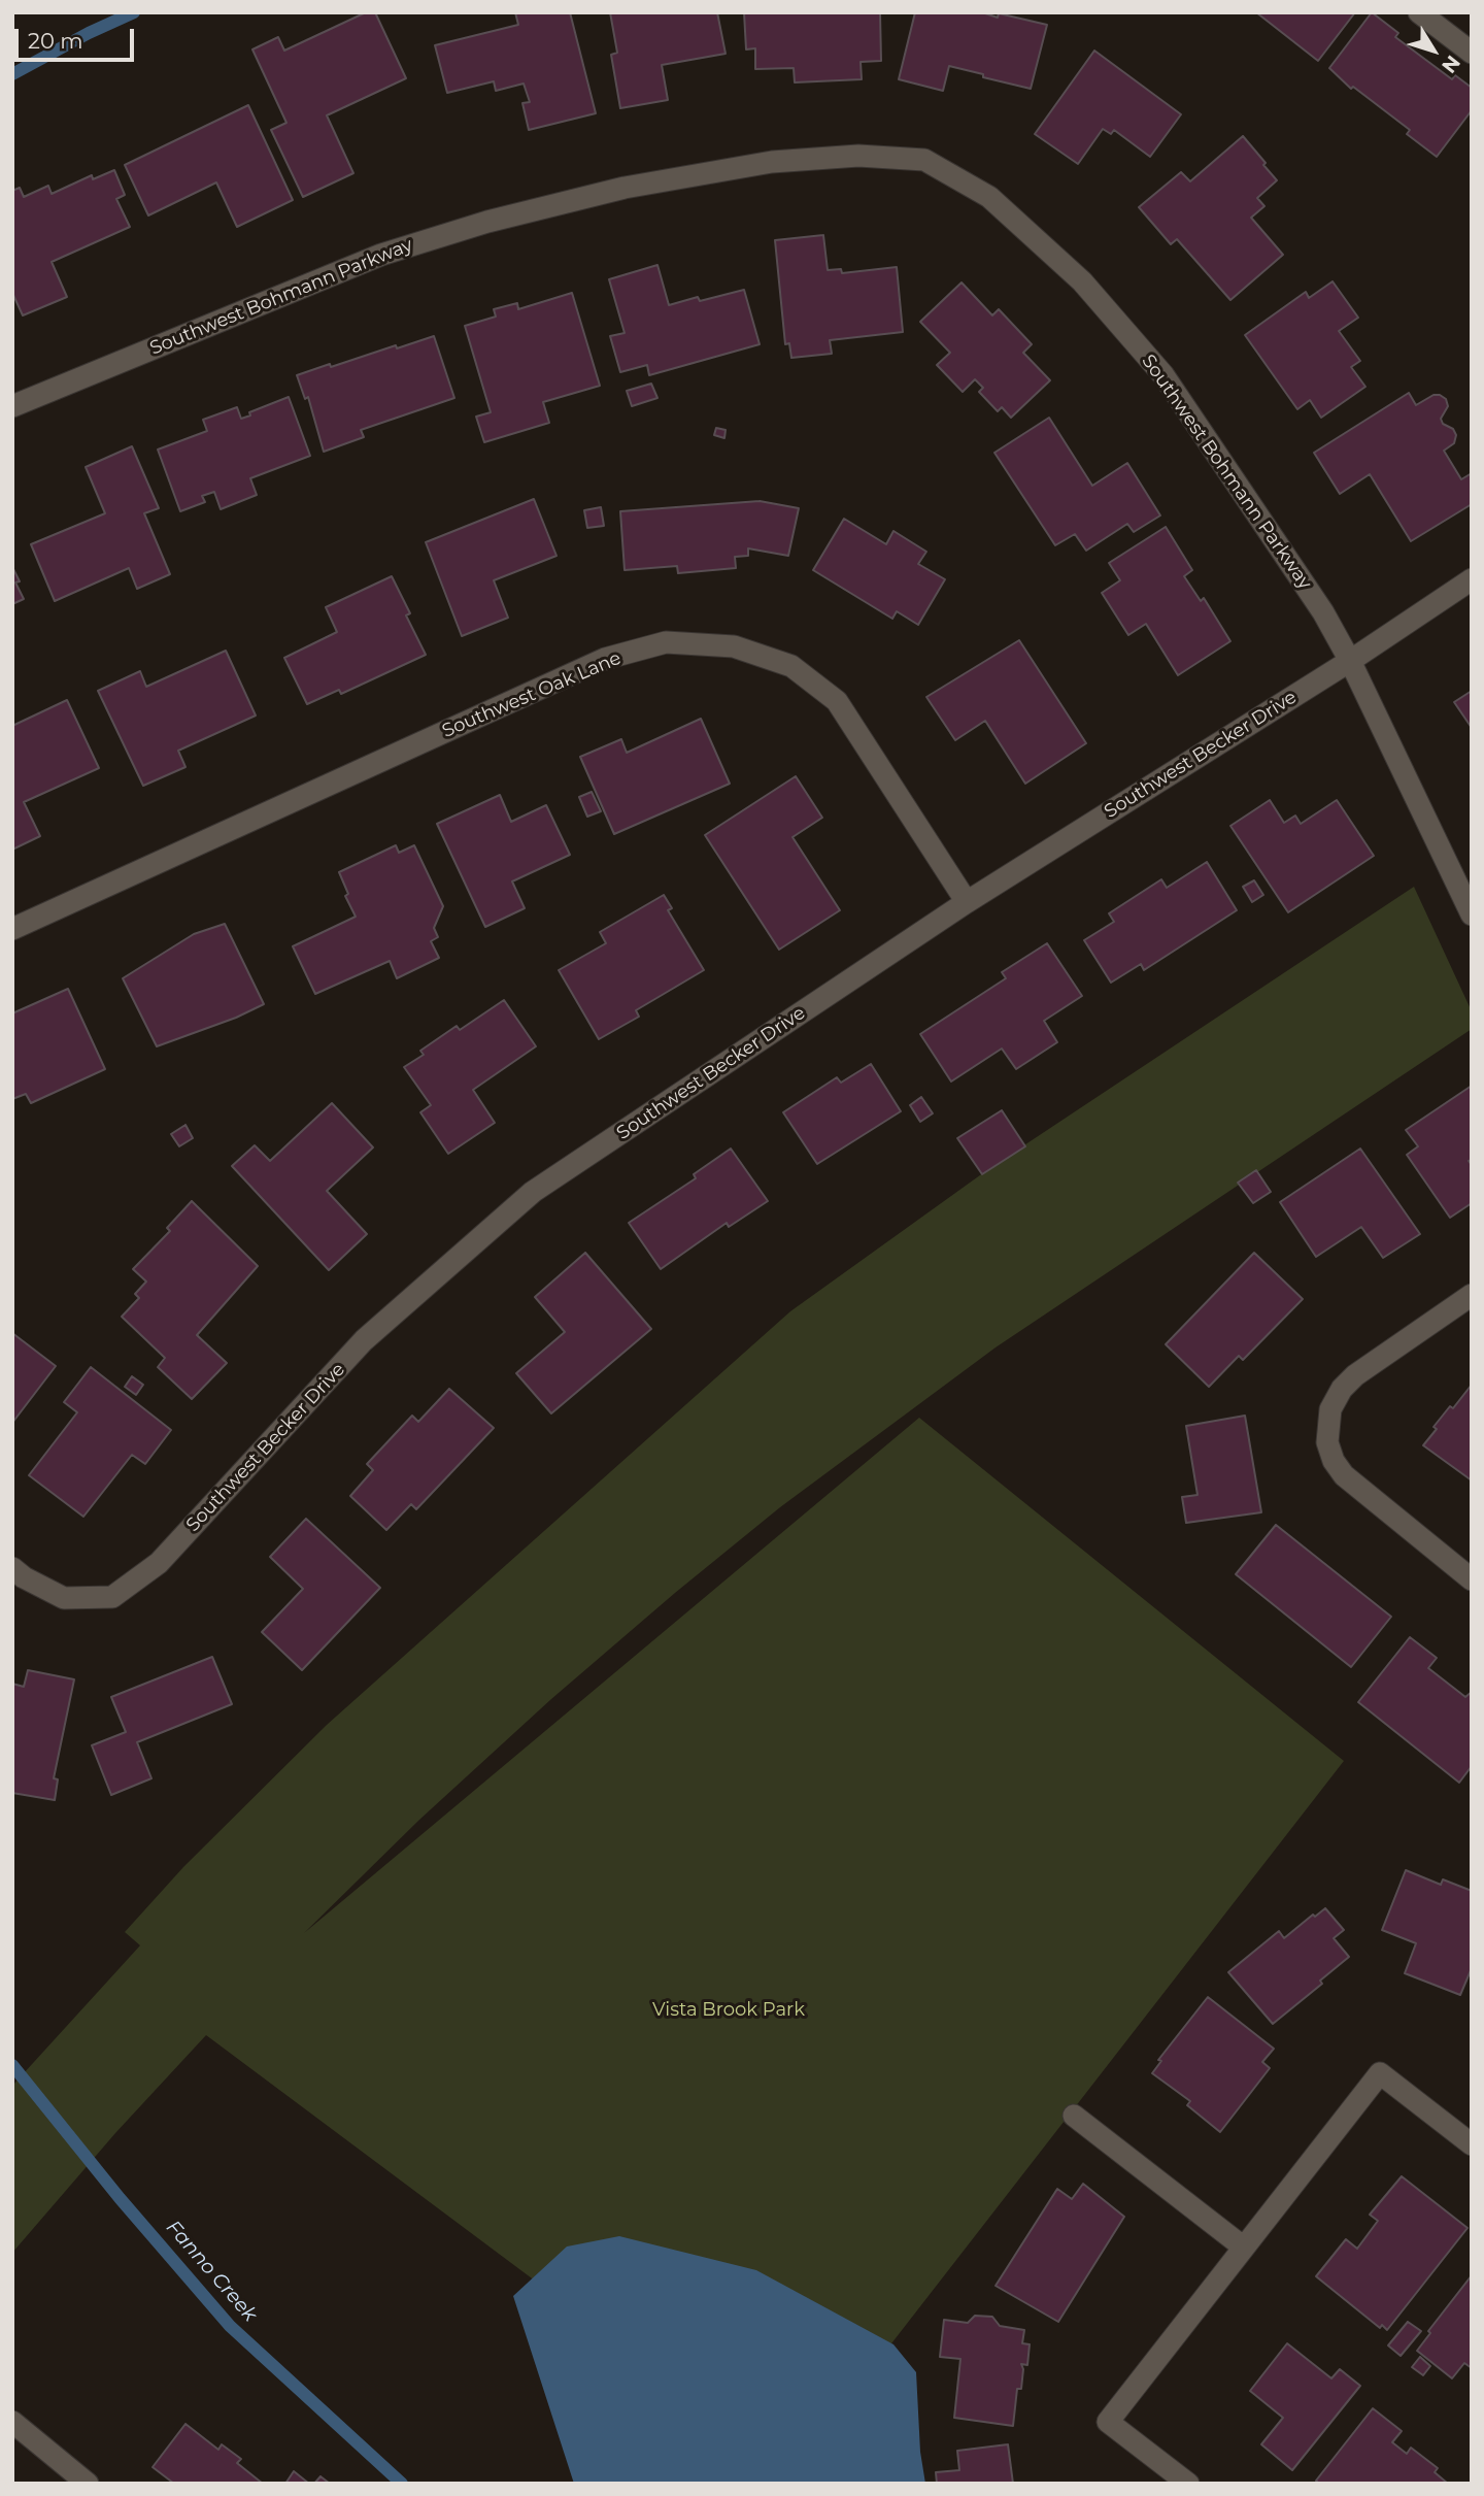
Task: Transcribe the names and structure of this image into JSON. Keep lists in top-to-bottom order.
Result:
{
  "streets": {
    "street": ["Southwest Bohmann Parkway", "Southwest Oak Lane", "Southwest Becker Drive"]
  },
  "crossings": [
    ["Southwest Bohmann Parkway", "Southwest Becker Drive"],
    ["Southwest Oak Lane", "Southwest Becker Drive"]
  ],
  "water": ["Fanno Creek"],
  "parks": ["Vista Brook Park"],
  "scale_bar": "20 m",
  "north": "bottom right"
}
